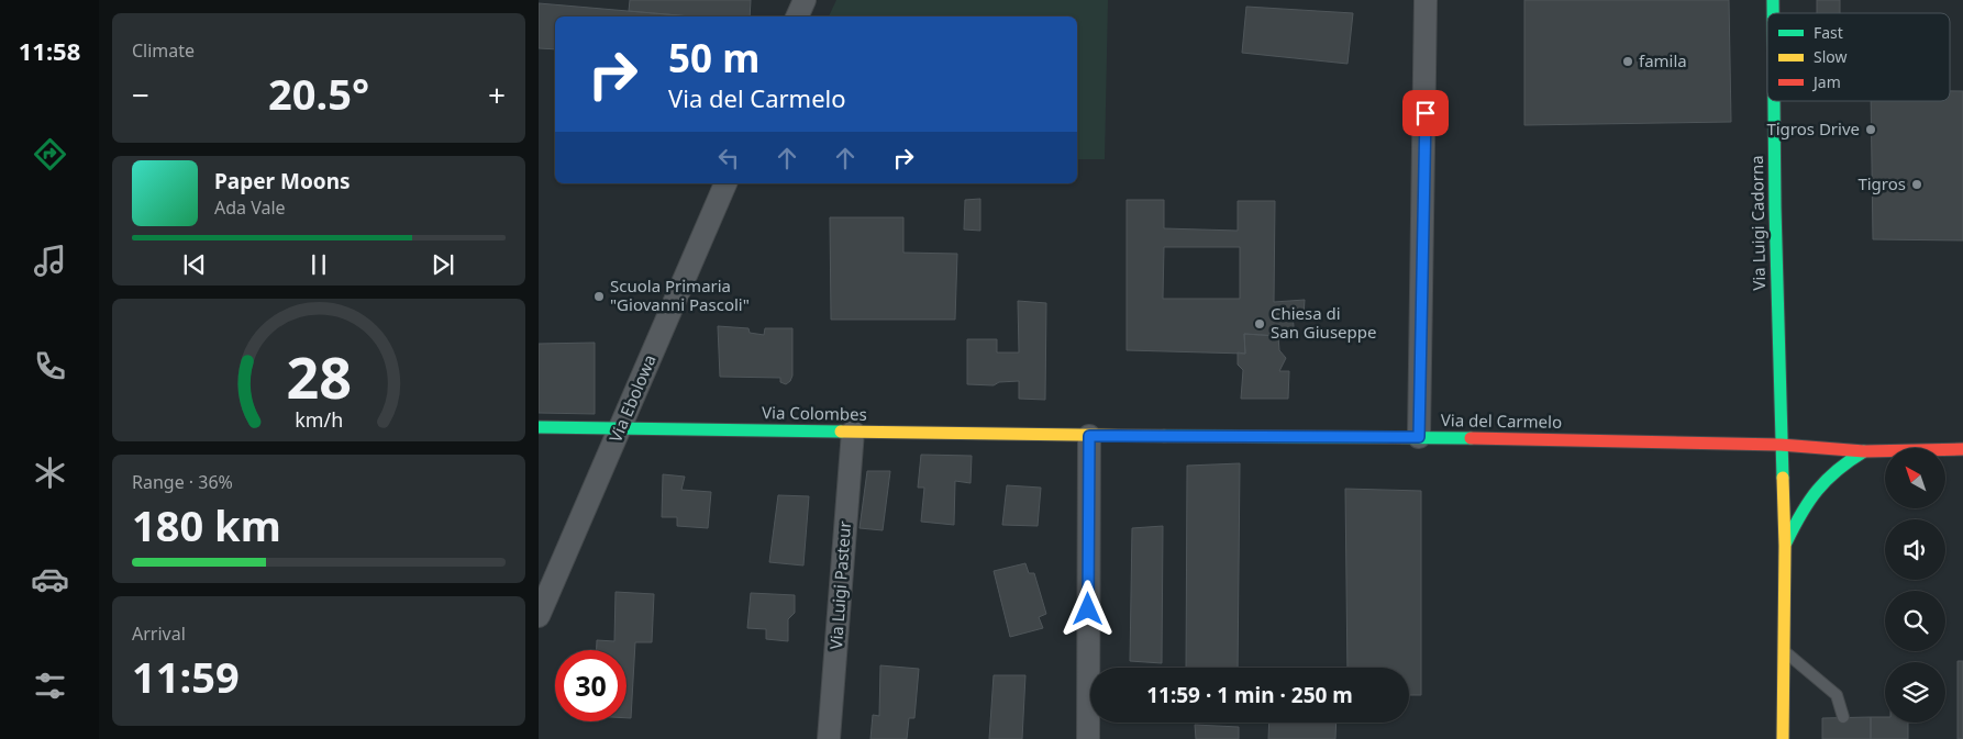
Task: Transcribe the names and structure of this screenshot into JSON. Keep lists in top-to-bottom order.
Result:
{
  "streets": {
    "main road": ["Via Luigi Cadorna", "Via Colombes", "Via del Carmelo"],
    "street": ["Via Ebolowa", "Via Luigi Pasteur"]
  },
  "crossings": [
    ["Via Luigi Cadorna", "Via del Carmelo"],
    ["Via Ebolowa", "Via Colombes"],
    ["Via Colombes", "Via del Carmelo"],
    ["Via Colombes", "Via Luigi Pasteur"]
  ],
  "places": [
    "famila",
    "Tigros Drive",
    "Tigros",
    "Scuola Primaria \"Giovanni Pascoli\"",
    "Chiesa di San Giuseppe"
  ],
  "legend": ["Fast", "Slow", "Jam"],
  "north": "top left",
  "page": {
    "tabs": "11:58",
    "tile": [
      "Climate",
      ["Range · 36%", "180 km"],
      ["Arrival", "11:59"]
    ],
    "turn": ["50 m", "Via del Carmelo"],
    "heat": ["−", "20.5°", "+"],
    "song": ["Paper Moons", "Ada Vale"],
    "limit": "30",
    "trip": "11:59 · 1 min · 250 m",
    "gauge": ["28", "km/h"]
  }
}
